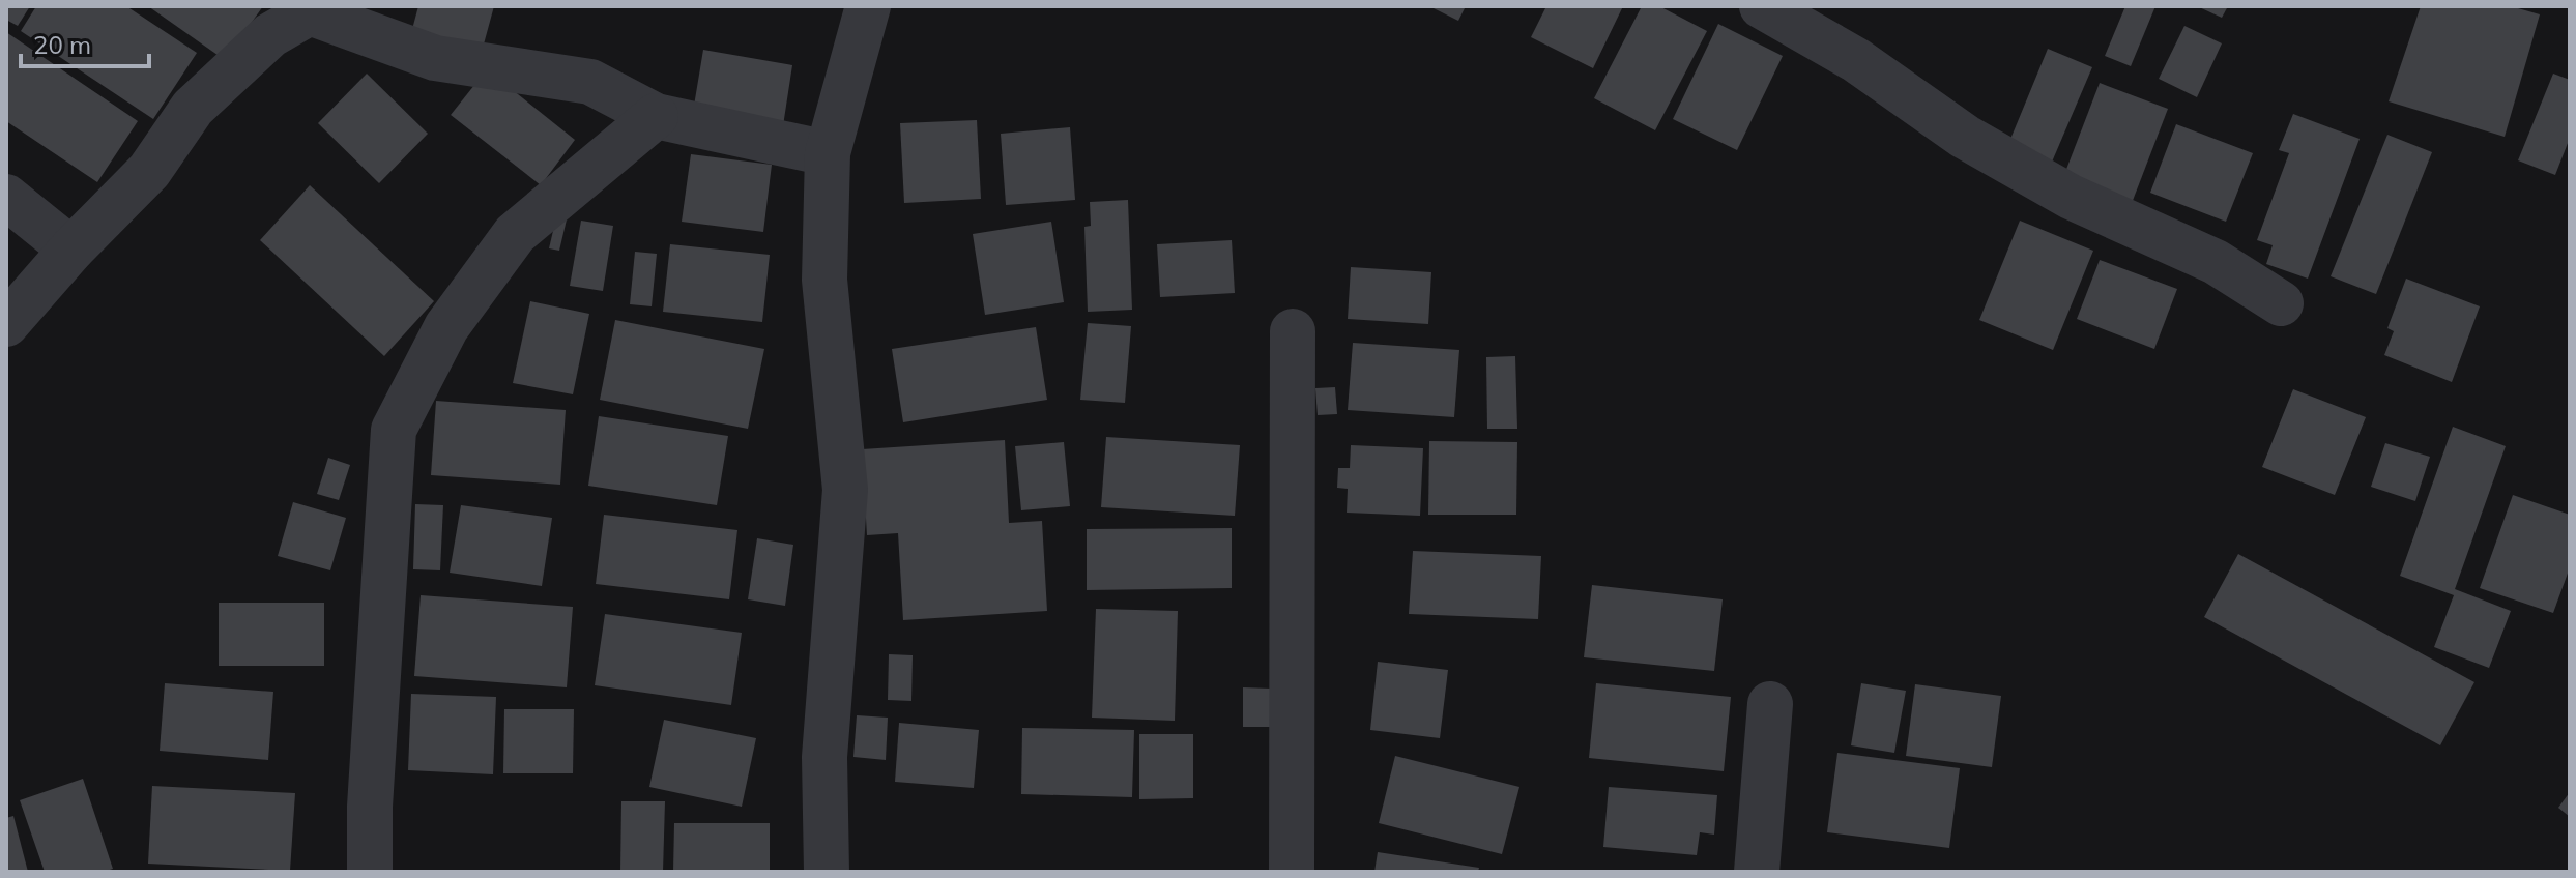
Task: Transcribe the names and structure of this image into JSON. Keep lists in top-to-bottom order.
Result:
{
  "scale_bar": "20 m"
}
